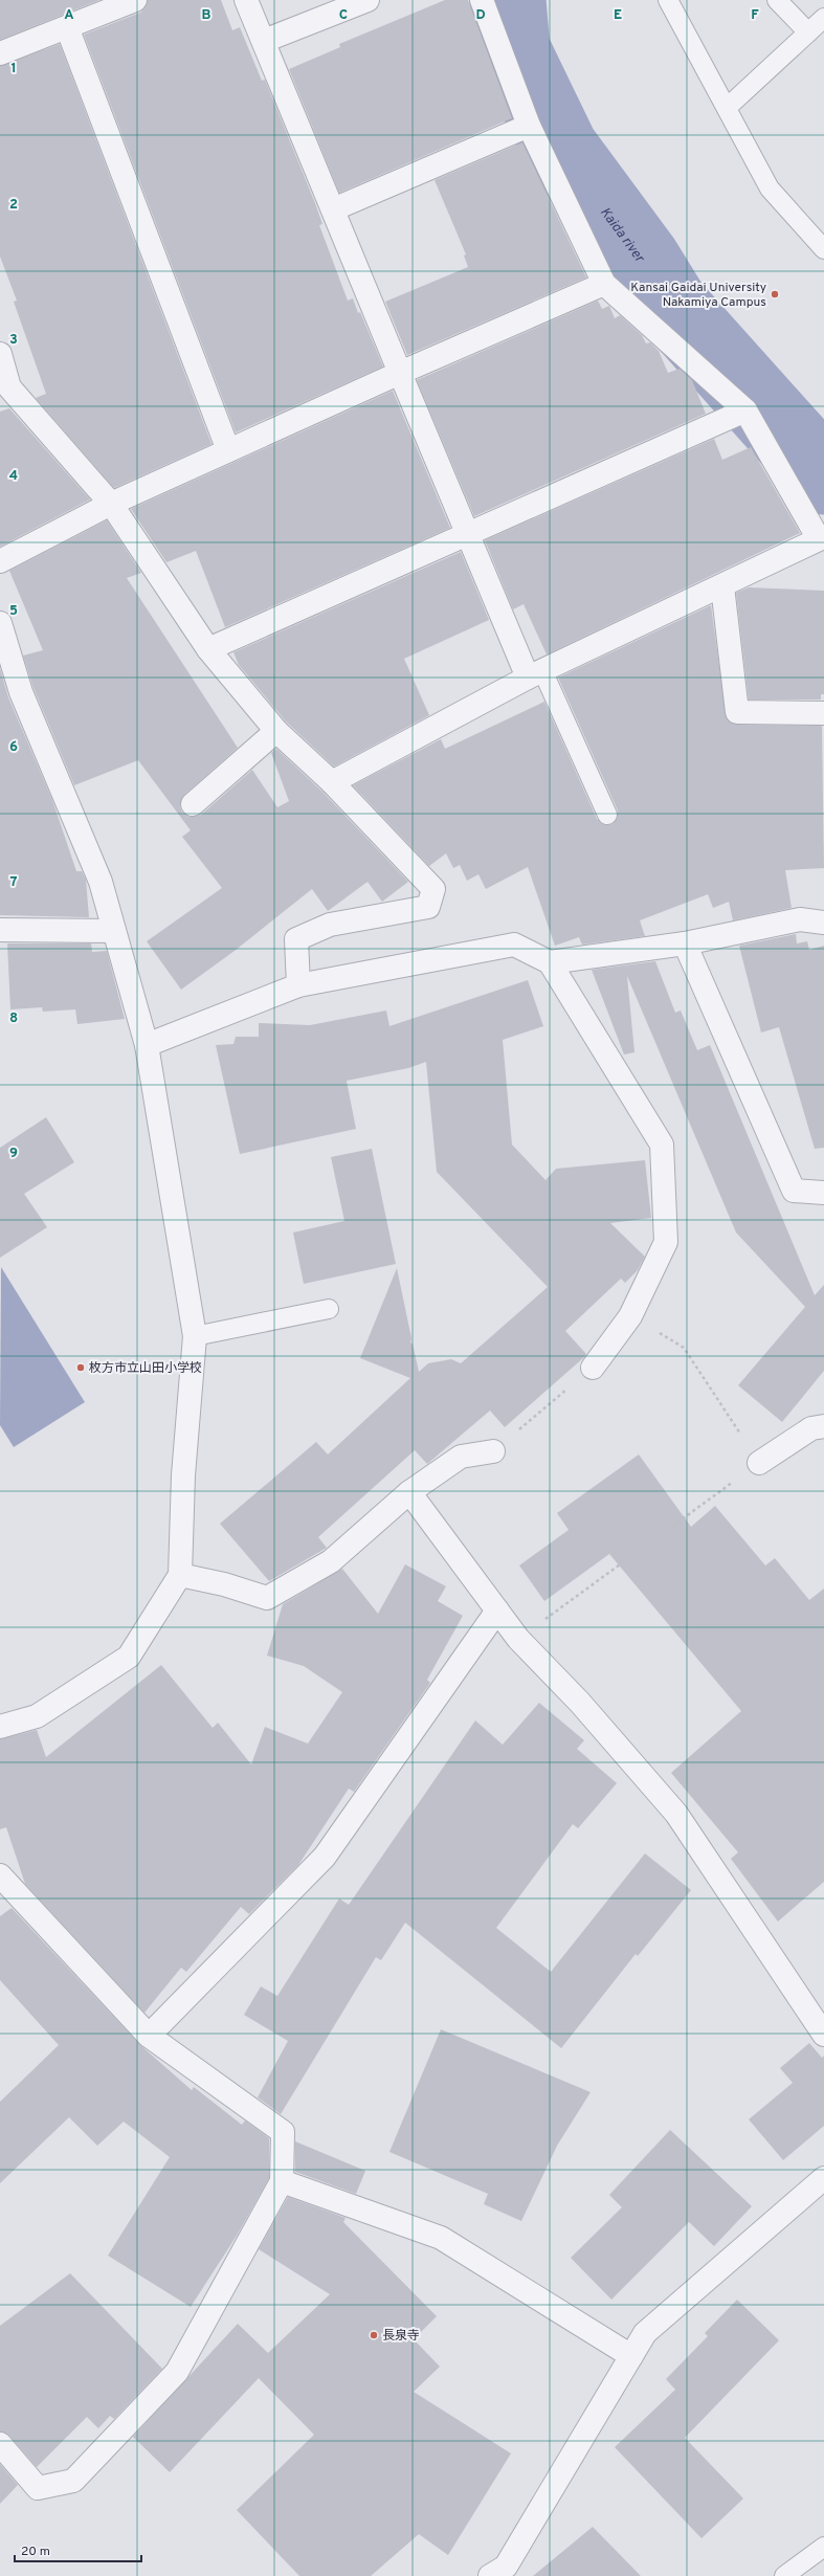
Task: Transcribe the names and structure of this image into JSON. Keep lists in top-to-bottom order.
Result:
{
  "water": ["Kaida river"],
  "places": ["Kansai Gaidai University Nakamiya Campus", "枚方市立山田小学校", "長泉寺"],
  "scale_bar": "20 m",
  "grid": {
    "columns": [
      "A",
      "B",
      "C",
      "D",
      "E",
      "F"
    ],
    "rows": [
      "1",
      "2",
      "3",
      "4",
      "5",
      "6",
      "7",
      "8",
      "9"
    ]
  }
}
